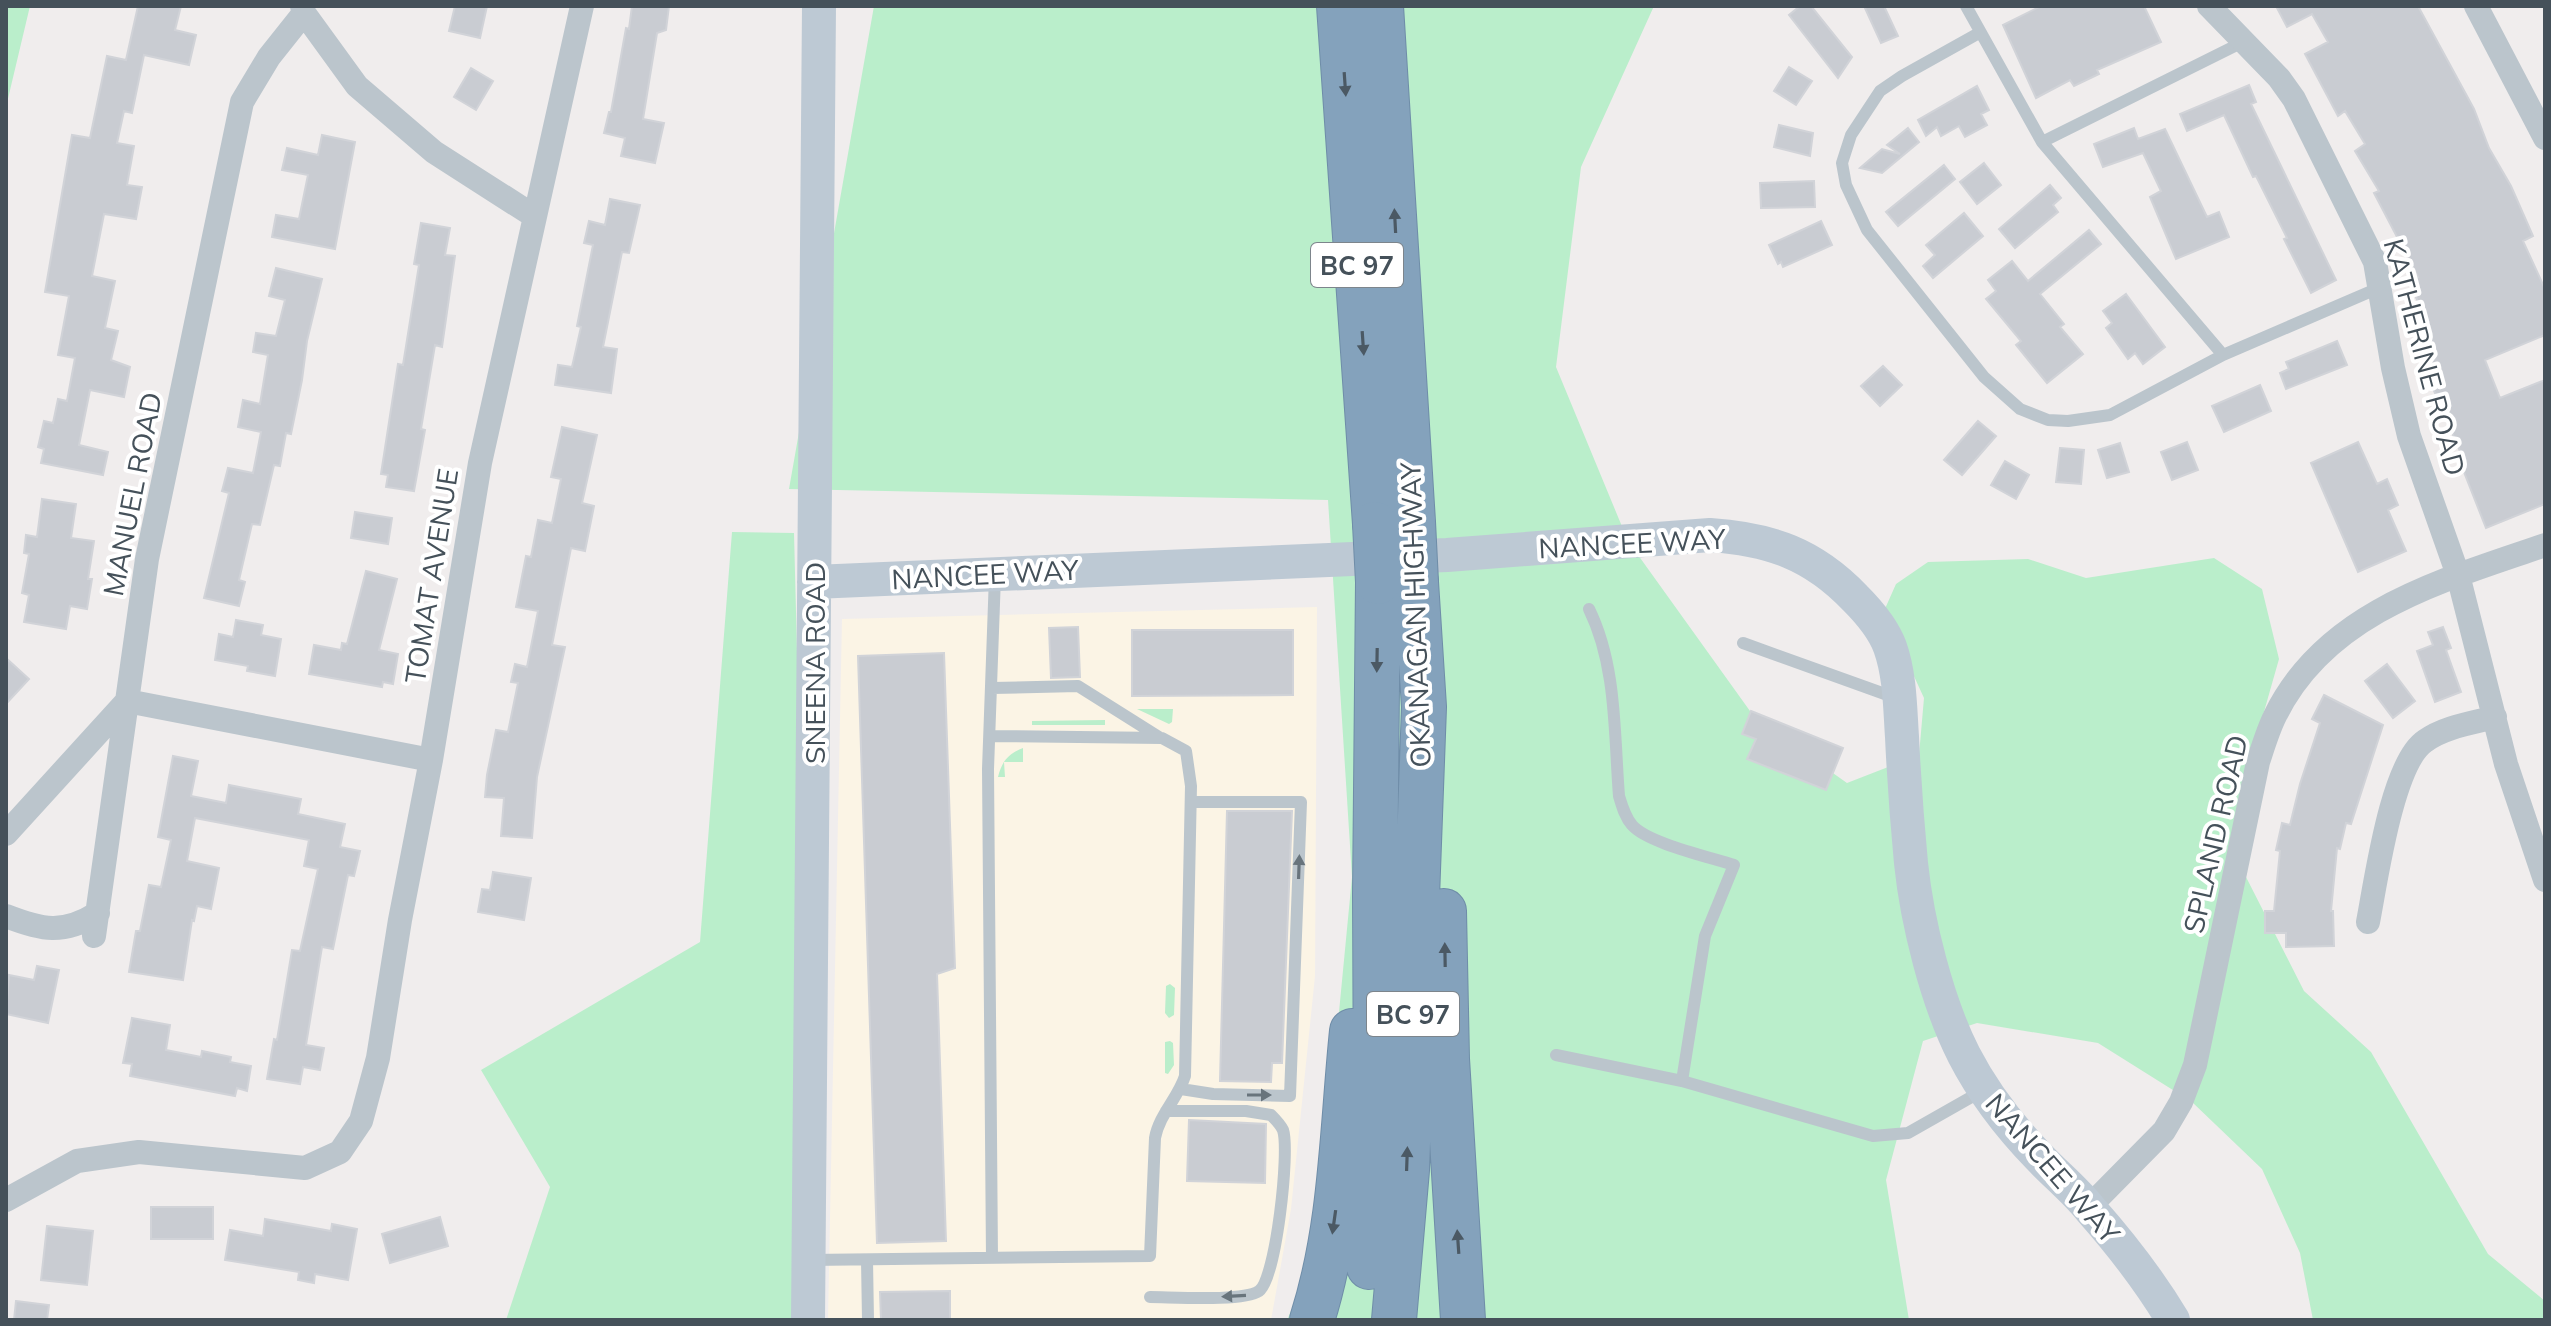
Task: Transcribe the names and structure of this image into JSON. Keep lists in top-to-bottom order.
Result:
{
  "streets": {
    "highway": ["BC 97", "OKANAGAN HIGHWAY"],
    "street": [
      "KATHERINE ROAD",
      "MANUEL ROAD",
      "NANCEE WAY",
      "TOMAT AVENUE",
      "SNEENA ROAD",
      "SPLAND ROAD"
    ]
  },
  "crossings": [
    ["KATHERINE ROAD", "SPLAND ROAD"],
    ["NANCEE WAY", "SNEENA ROAD"],
    ["NANCEE WAY", "SPLAND ROAD"]
  ]
}
